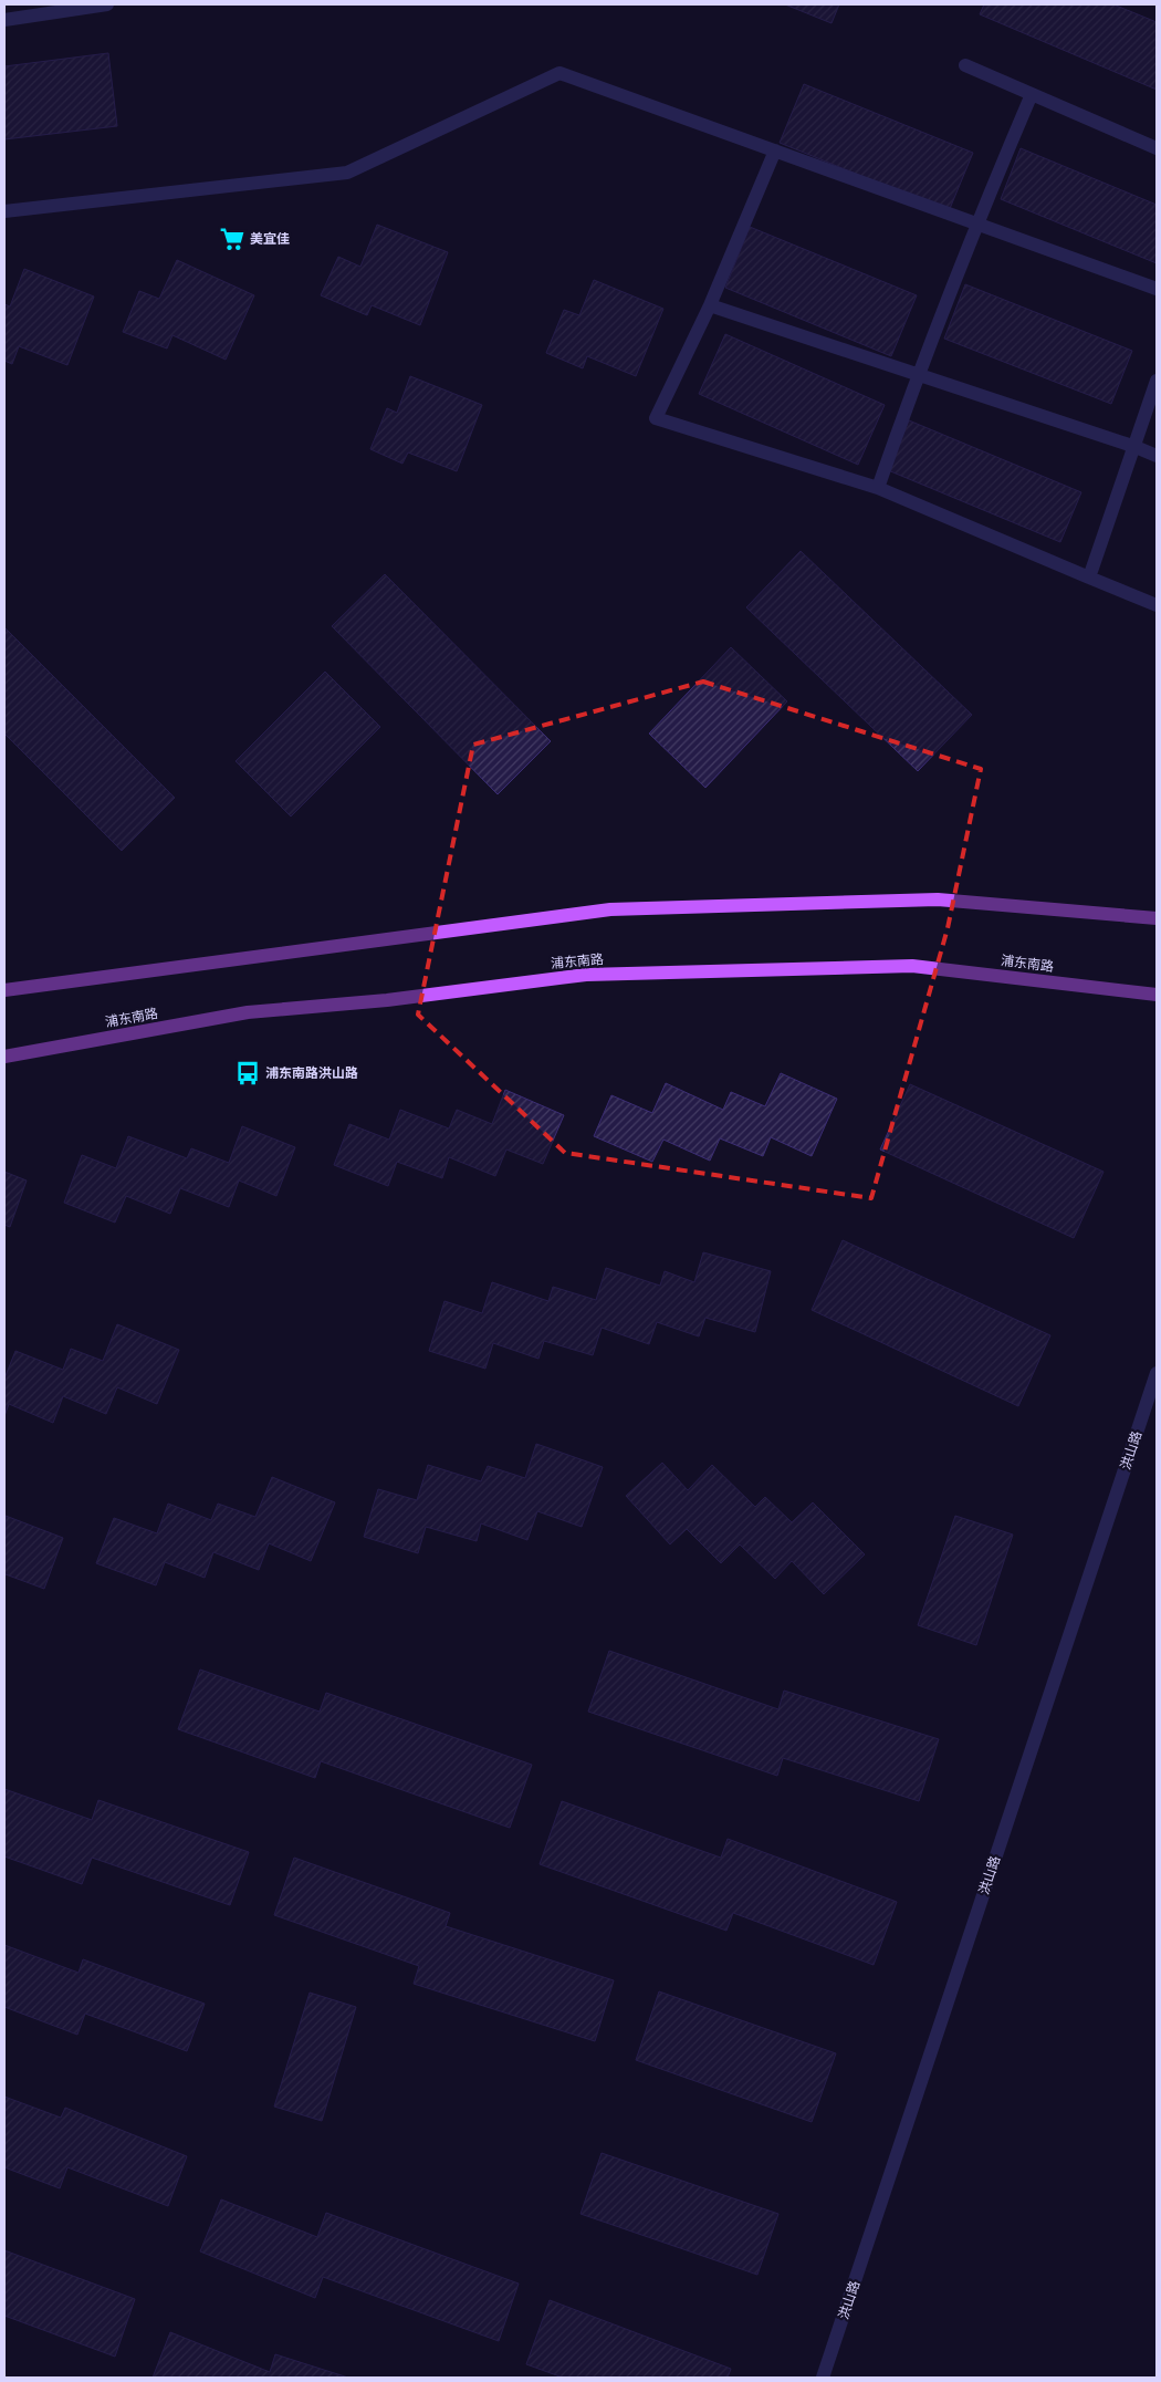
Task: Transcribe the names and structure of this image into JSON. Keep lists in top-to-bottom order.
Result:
{
  "streets": {
    "main road": ["浦东南路"],
    "street": ["洪山路"]
  },
  "places": {
    "supermarket": ["美宜佳"],
    "bus stop": ["浦东南路洪山路"]
  }
}
